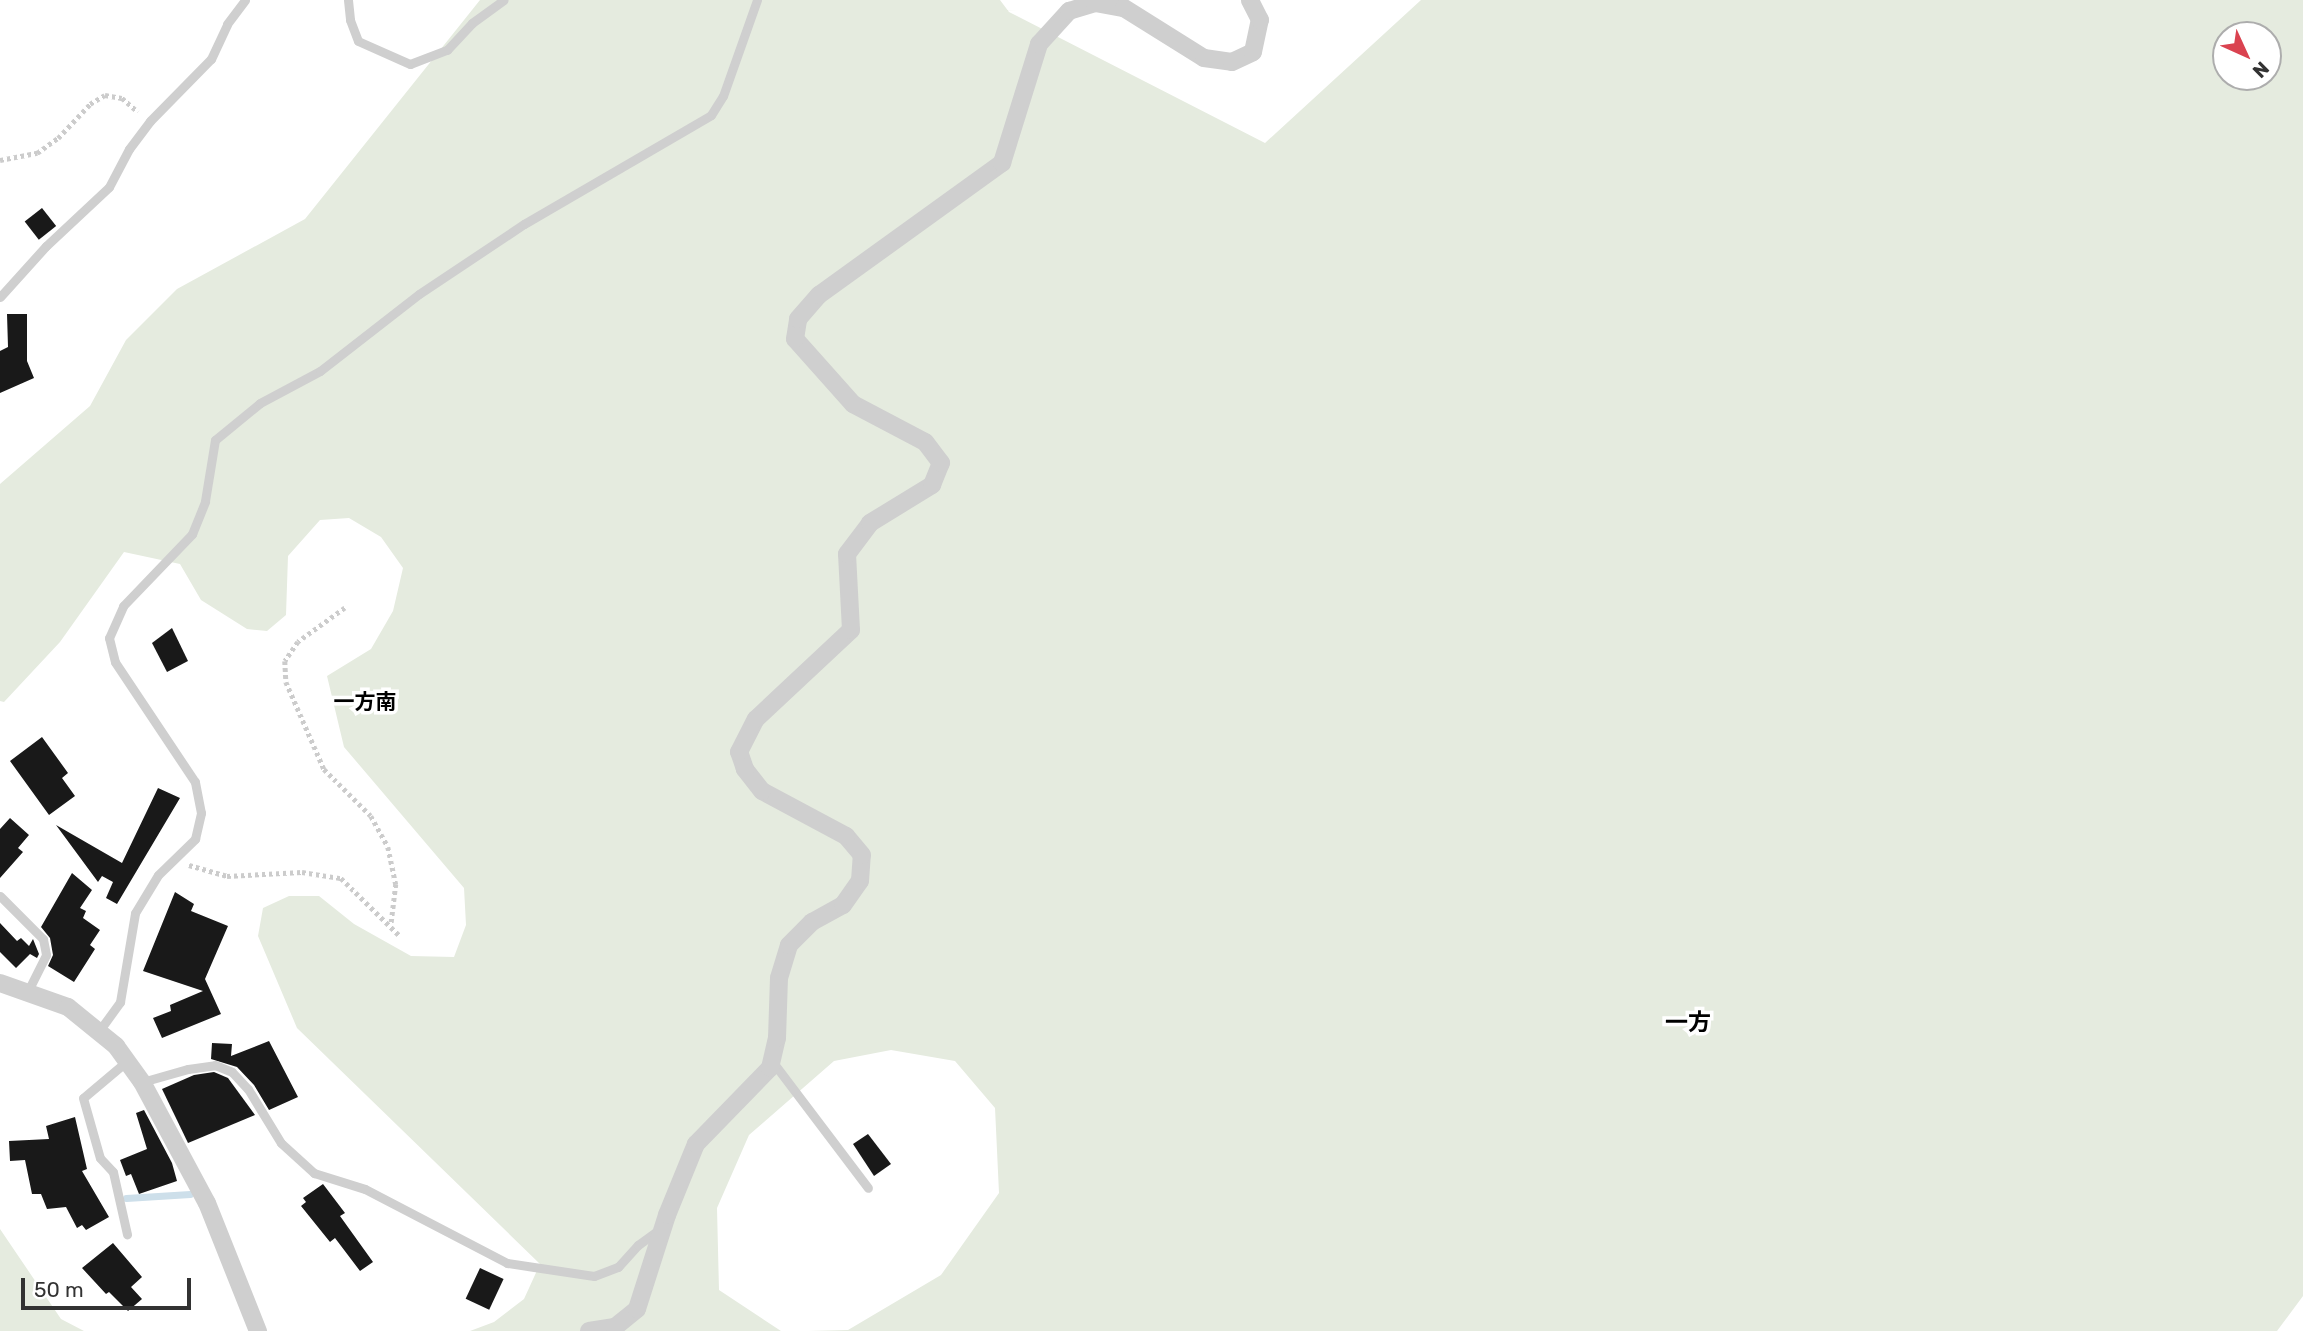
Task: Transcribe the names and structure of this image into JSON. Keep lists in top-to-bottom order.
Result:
{
  "districts": ["一方南", "一方"],
  "scale_bar": "50 m",
  "north": "bottom right"
}
